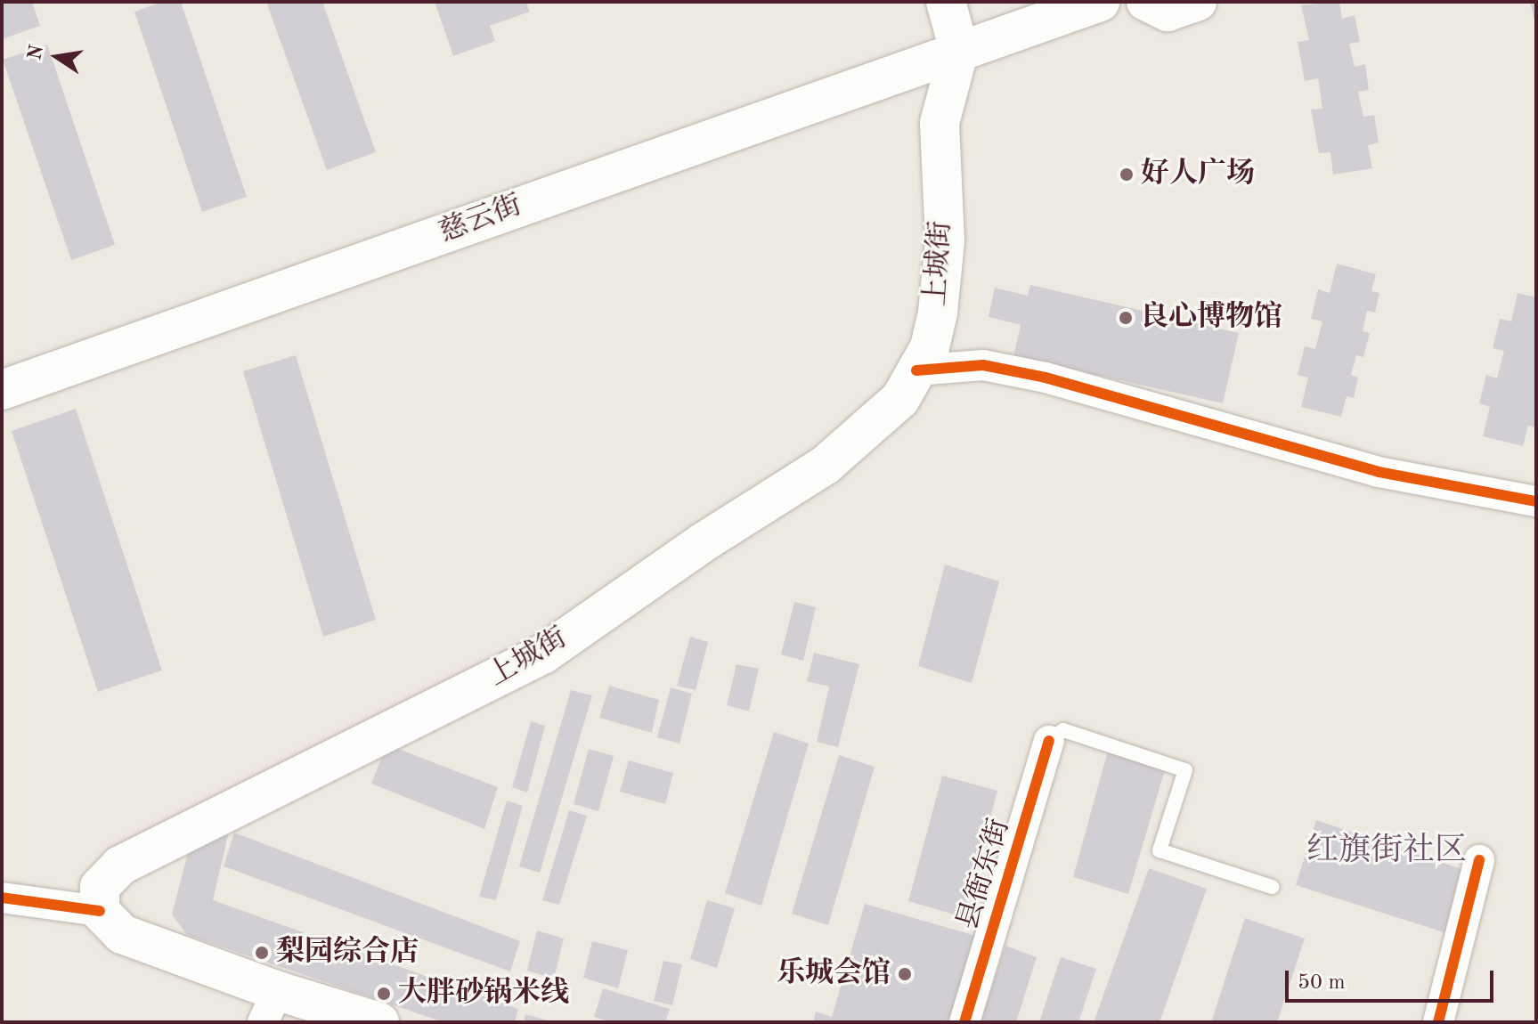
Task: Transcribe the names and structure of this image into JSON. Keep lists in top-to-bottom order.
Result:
{
  "streets": {
    "main road": ["慈云街", "上城街"],
    "street": ["县衙东街"]
  },
  "crossings": [
    ["慈云街", "上城街"]
  ],
  "districts": ["红旗街社区"],
  "places": [
    "好人广场",
    "良心博物馆",
    "梨园综合店",
    "乐城会馆",
    "大胖砂锅米线"
  ],
  "scale_bar": "50 m",
  "north": "left"
}
